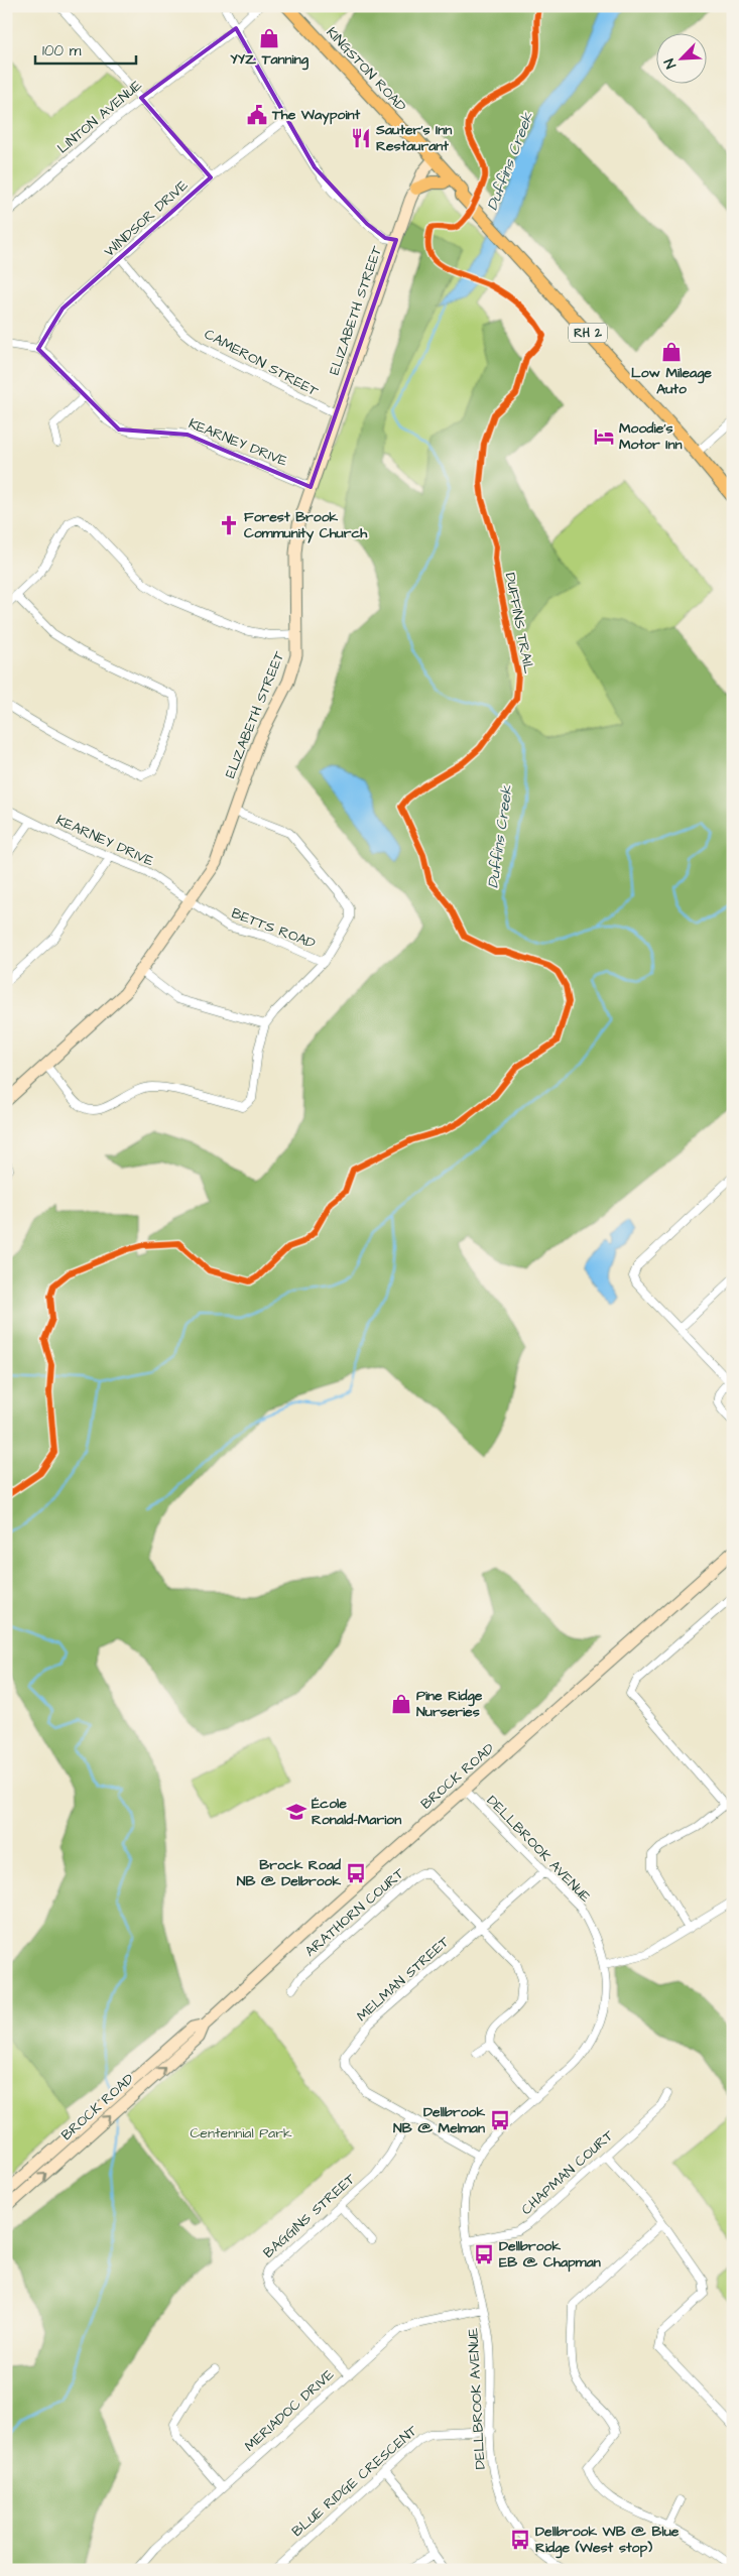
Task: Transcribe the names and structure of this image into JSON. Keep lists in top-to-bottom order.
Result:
{
  "streets": {
    "main road": [
      "KINGSTON ROAD",
      "ELIZABETH STREET",
      "RH 2",
      "BROCK ROAD"
    ],
    "street": [
      "LINTON AVENUE",
      "WINDSOR DRIVE",
      "CAMERON STREET",
      "KEARNEY DRIVE",
      "BETTS ROAD",
      "DELLBROOK AVENUE",
      "ARATHORN COURT",
      "MELMAN STREET",
      "CHAPMAN COURT",
      "BAGGINS STREET",
      "MERIADOC DRIVE",
      "BLUE RIDGE CRESCENT"
    ],
    "cycle path": ["DUFFINS TRAIL"]
  },
  "crossings": [
    ["KINGSTON ROAD", "ELIZABETH STREET"],
    ["KINGSTON ROAD", "RH 2"],
    ["WINDSOR DRIVE", "CAMERON STREET"],
    ["WINDSOR DRIVE", "KEARNEY DRIVE"],
    ["ELIZABETH STREET", "RH 2"],
    ["ELIZABETH STREET", "CAMERON STREET"],
    ["ELIZABETH STREET", "KEARNEY DRIVE"],
    ["ELIZABETH STREET", "BETTS ROAD"],
    ["KEARNEY DRIVE", "BETTS ROAD"],
    ["BROCK ROAD", "DELLBROOK AVENUE"],
    ["DELLBROOK AVENUE", "MELMAN STREET"],
    ["DELLBROOK AVENUE", "CHAPMAN COURT"],
    ["DELLBROOK AVENUE", "MERIADOC DRIVE"],
    ["DELLBROOK AVENUE", "BLUE RIDGE CRESCENT"],
    ["ARATHORN COURT", "MELMAN STREET"],
    ["MELMAN STREET", "BAGGINS STREET"],
    ["BAGGINS STREET", "MERIADOC DRIVE"]
  ],
  "water": ["Duffins Creek"],
  "parks": ["Centennial Park"],
  "places": {
    "shop": ["YYZ Tanning", "Low Mileage Auto", "Pine Ridge Nurseries"],
    "public building": ["The Waypoint"],
    "restaurant": ["Sauter's Inn Restaurant"],
    "hotel": ["Moodie’s Motor Inn"],
    "church": ["Forest Brook Community Church"],
    "school or university": ["École Ronald-Marion"],
    "bus stop": [
      "Brock Road NB @ Delbrook",
      "Dellbrook NB @ Melman",
      "Dellbrook EB @ Chapman",
      "Dellbrook WB @ Blue Ridge (West stop)"
    ]
  },
  "scale_bar": "100 m",
  "north": "bottom left"
}
